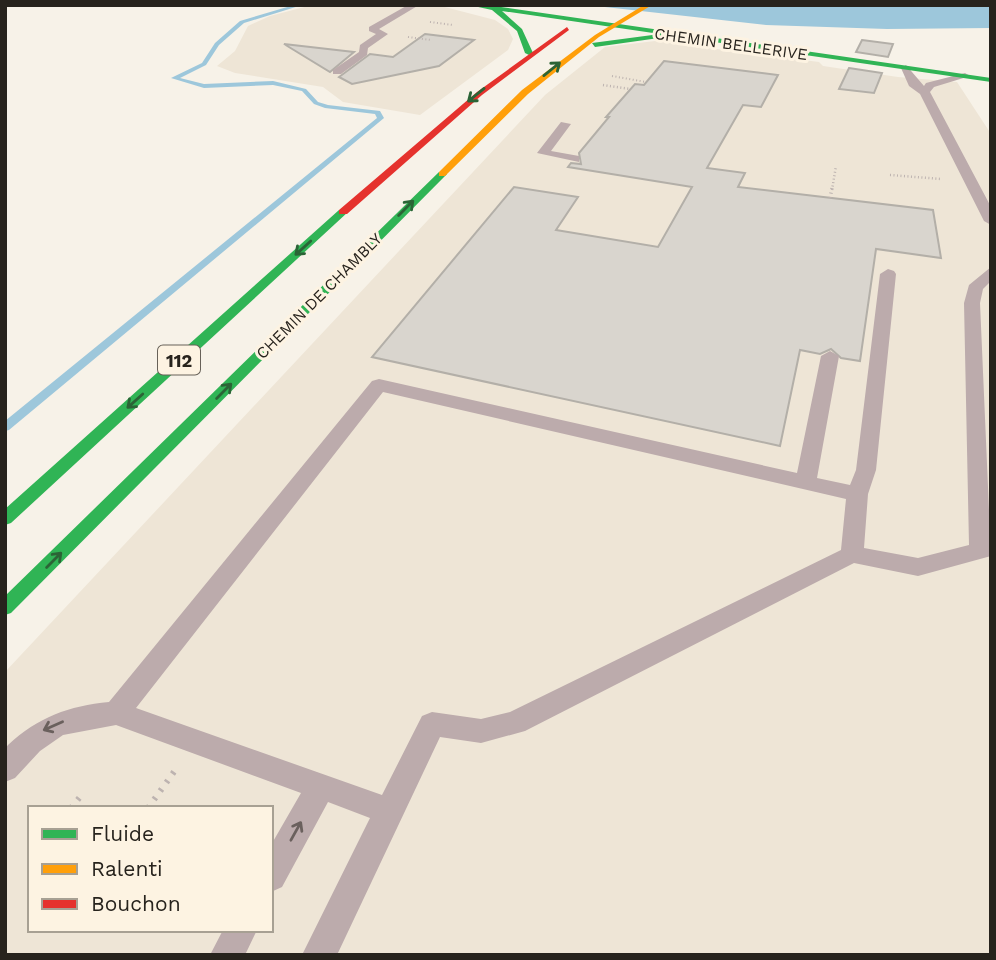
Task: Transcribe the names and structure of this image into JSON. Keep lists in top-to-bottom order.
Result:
{
  "streets": {
    "main road": ["CHEMIN BELLERIVE", "CHEMIN DE CHAMBLY", "112"]
  },
  "crossings": [
    ["CHEMIN BELLERIVE", "CHEMIN DE CHAMBLY"],
    ["CHEMIN BELLERIVE", "112"]
  ],
  "legend": ["Fluide", "Ralenti", "Bouchon"]
}
